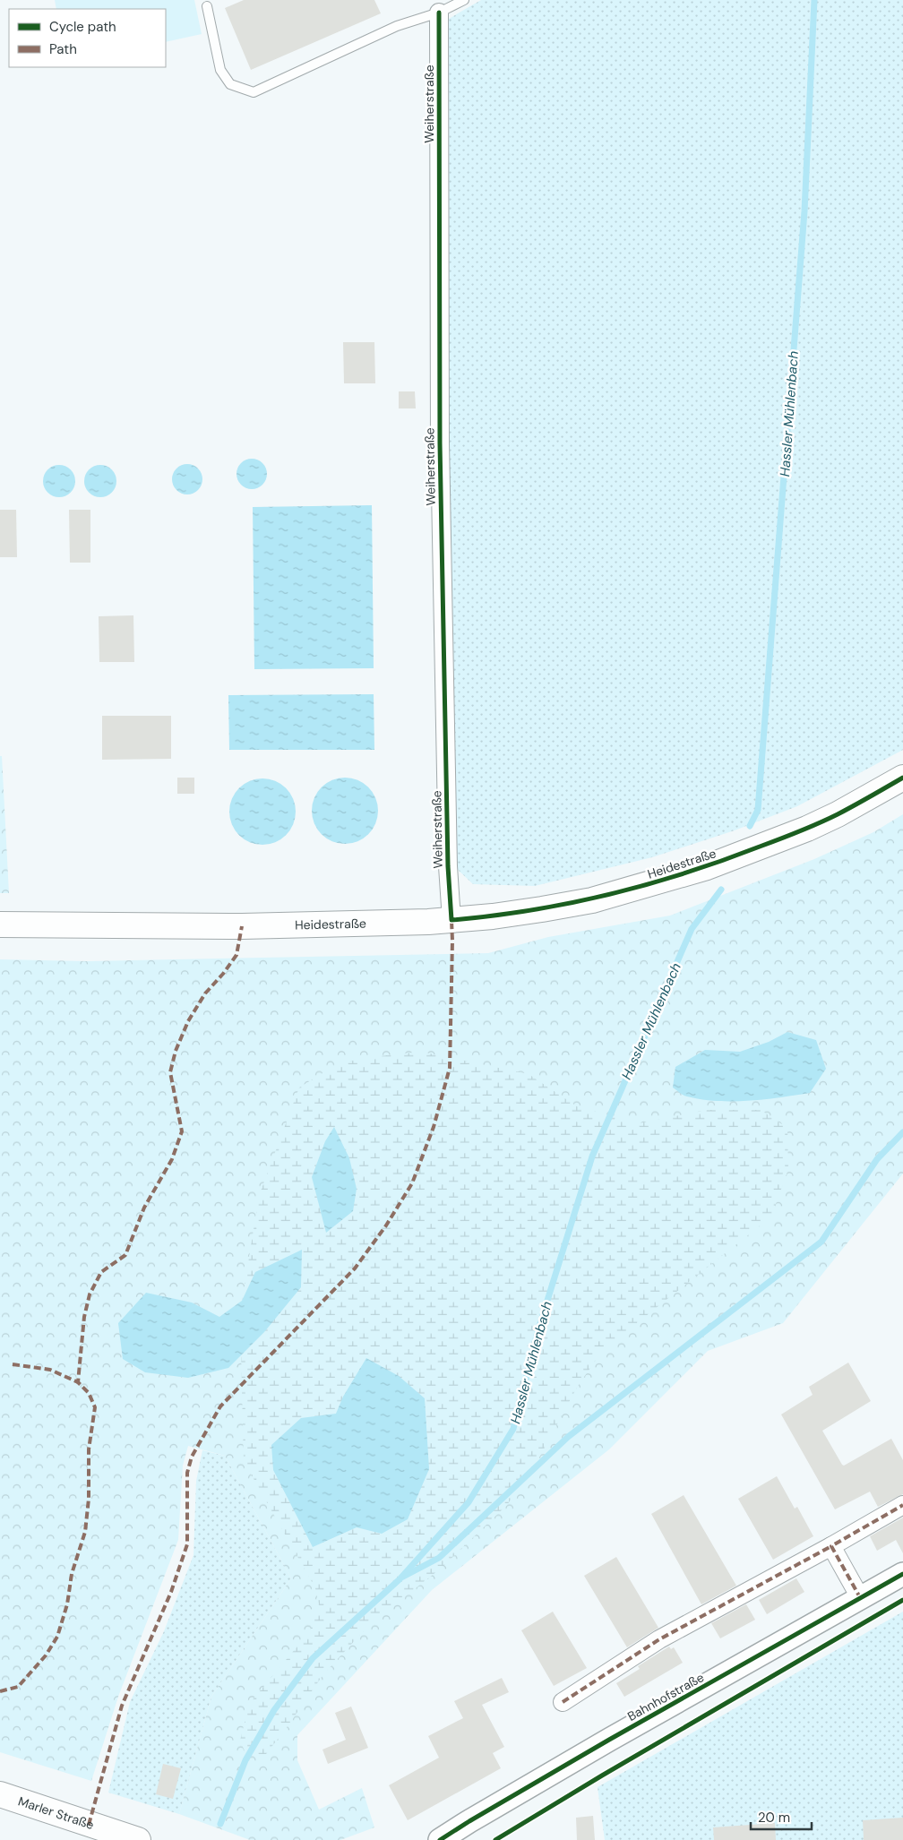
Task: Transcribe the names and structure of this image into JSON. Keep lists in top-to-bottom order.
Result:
{
  "streets": {
    "main road": ["Heidestraße", "Marler Straße"],
    "street": ["Weiherstraße", "Bahnhofstraße"]
  },
  "crossings": [
    ["Weiherstraße", "Heidestraße"]
  ],
  "water": ["Hassler Mühlenbach"],
  "legend": ["Cycle path", "Path"],
  "scale_bar": "20 m"
}
